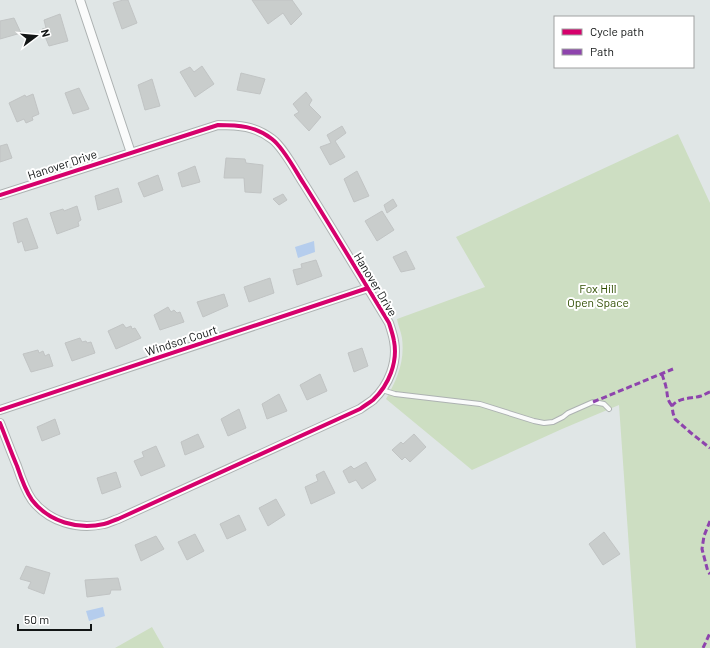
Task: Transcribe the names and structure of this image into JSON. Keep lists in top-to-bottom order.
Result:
{
  "streets": {
    "street": ["Hanover Drive", "Windsor Court"]
  },
  "crossings": [
    ["Hanover Drive", "Windsor Court"]
  ],
  "parks": ["Fox Hill Open Space"],
  "legend": ["Cycle path", "Path"],
  "scale_bar": "50 m",
  "north": "right"
}
